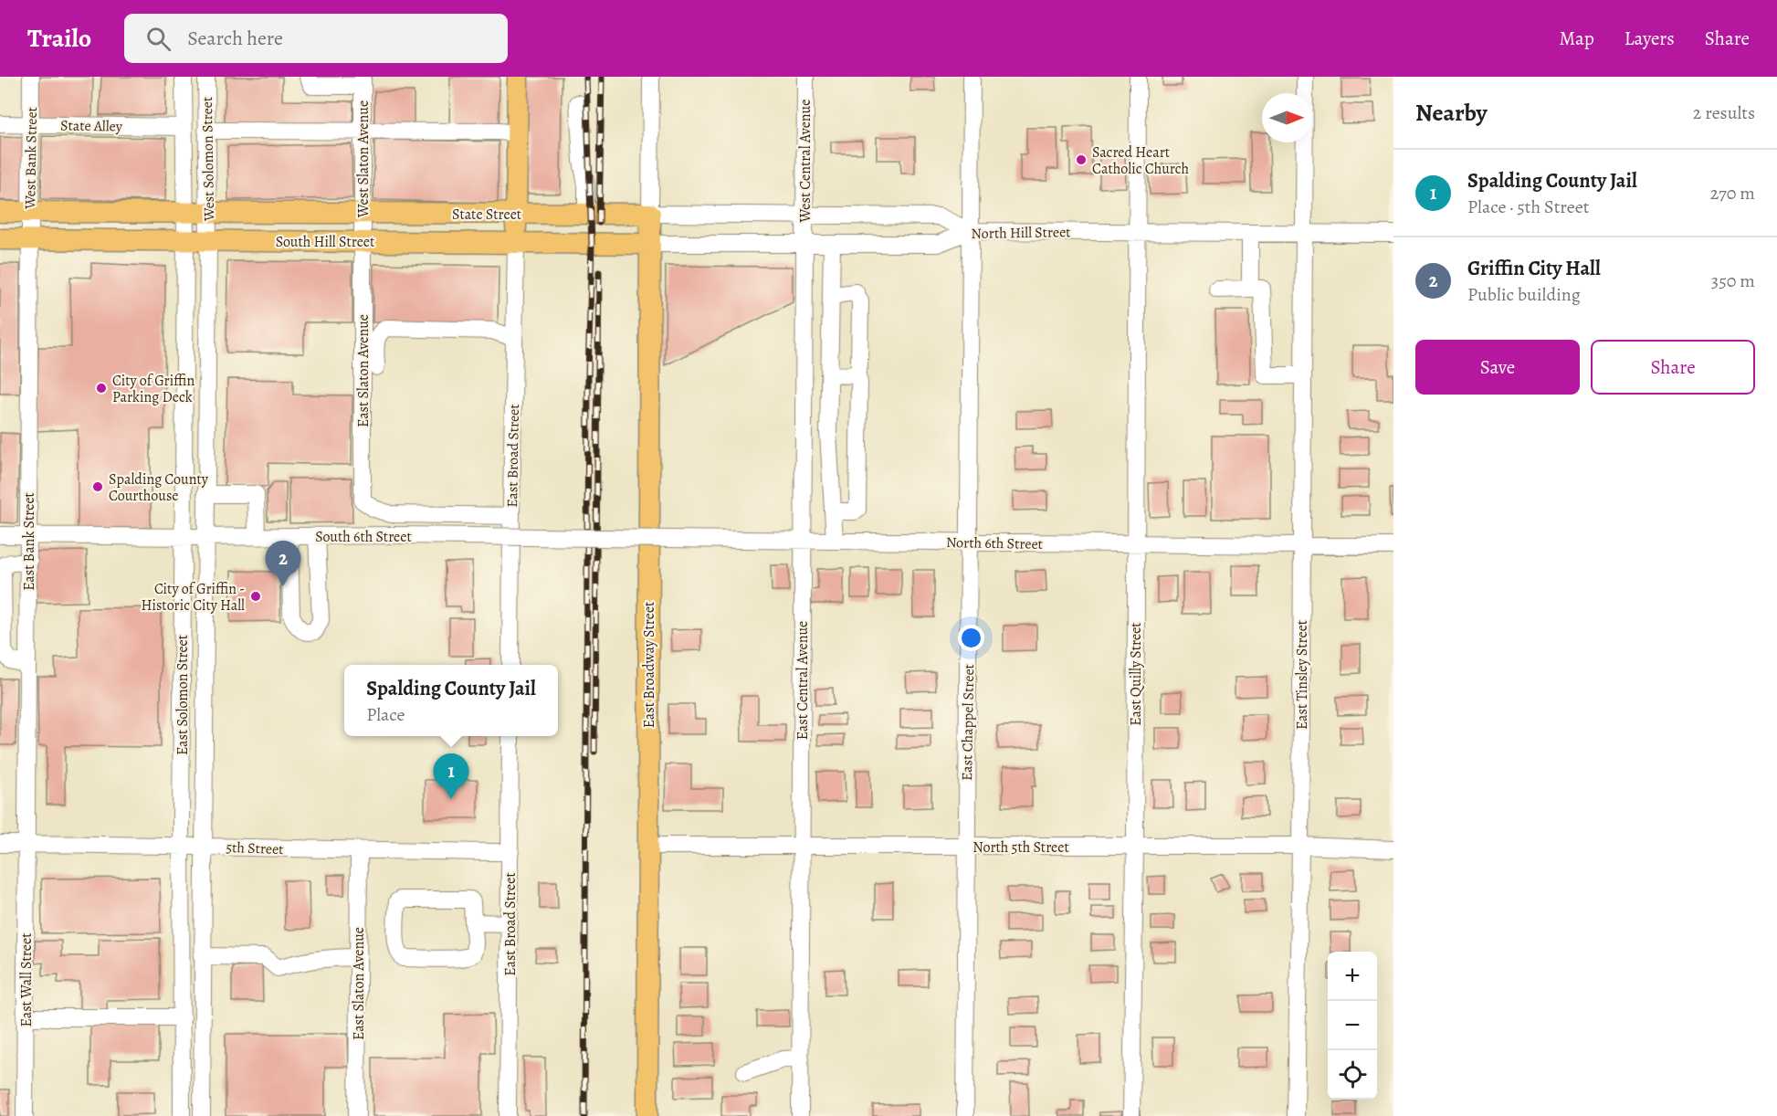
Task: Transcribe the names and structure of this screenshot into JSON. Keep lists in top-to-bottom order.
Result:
{
  "streets": {
    "main road": ["State Street", "South Hill Street", "East Broadway Street"],
    "street": [
      "State Alley",
      "West Bank Street",
      "West Solomon Street",
      "West Slaton Avenue",
      "West Central Avenue",
      "North Hill Street",
      "East Slaton Avenue",
      "East Broad Street",
      "South 6th Street",
      "East Bank Street",
      "North 6th Street",
      "East Quilly Street",
      "East Tinsley Street",
      "East Central Avenue",
      "East Solomon Street",
      "East Chappel Street",
      "North 5th Street",
      "5th Street",
      "East Wall Street"
    ]
  },
  "crossings": [
    ["State Alley", "West Bank Street"],
    ["State Alley", "West Solomon Street"],
    ["West Bank Street", "State Street"],
    ["West Bank Street", "South Hill Street"],
    ["West Bank Street", "East Bank Street"],
    ["West Solomon Street", "State Street"],
    ["West Solomon Street", "South Hill Street"],
    ["West Solomon Street", "East Solomon Street"],
    ["West Slaton Avenue", "State Street"],
    ["West Slaton Avenue", "South Hill Street"],
    ["West Slaton Avenue", "East Slaton Avenue"],
    ["West Central Avenue", "State Street"],
    ["West Central Avenue", "North Hill Street"],
    ["West Central Avenue", "East Central Avenue"],
    ["State Street", "North Hill Street"],
    ["State Street", "East Broadway Street"],
    ["State Street", "East Chappel Street"],
    ["North Hill Street", "South Hill Street"],
    ["North Hill Street", "East Broadway Street"],
    ["North Hill Street", "East Quilly Street"],
    ["North Hill Street", "East Tinsley Street"],
    ["North Hill Street", "East Central Avenue"],
    ["North Hill Street", "East Chappel Street"],
    ["South Hill Street", "East Slaton Avenue"],
    ["South Hill Street", "East Broad Street"],
    ["South Hill Street", "East Bank Street"],
    ["South Hill Street", "East Broadway Street"],
    ["South Hill Street", "East Solomon Street"],
    ["East Slaton Avenue", "East Broad Street"],
    ["East Slaton Avenue", "5th Street"],
    ["East Broad Street", "5th Street"],
    ["South 6th Street", "East Bank Street"],
    ["South 6th Street", "North 6th Street"],
    ["South 6th Street", "East Solomon Street"],
    ["East Bank Street", "5th Street"],
    ["East Bank Street", "East Wall Street"],
    ["North 6th Street", "East Quilly Street"],
    ["North 6th Street", "East Tinsley Street"],
    ["North 6th Street", "East Central Avenue"],
    ["North 6th Street", "East Chappel Street"],
    ["East Broadway Street", "North 5th Street"],
    ["East Quilly Street", "North 5th Street"],
    ["East Tinsley Street", "North 5th Street"],
    ["East Central Avenue", "North 5th Street"],
    ["East Solomon Street", "5th Street"],
    ["East Chappel Street", "North 5th Street"],
    ["5th Street", "East Wall Street"]
  ],
  "places": [
    "Sacred Heart Catholic Church",
    "City of Griffin Parking Deck",
    "Spalding County Courthouse",
    "City of Griffin - Historic City Hall"
  ],
  "north": "right",
  "page": {
    "header": "Trailo",
    "search": "Search here",
    "nav": ["Map", "Layers", "Share"],
    "heading": ["Nearby", "2 results"],
    "list": [
      {
        "mark": "1",
        "name": "Spalding County Jail",
        "note": "Place · 5th Street",
        "value": "270 m"
      },
      {
        "mark": "2",
        "name": "Griffin City Hall",
        "note": "Public building",
        "value": "350 m"
      }
    ],
    "buttons": ["Save", "Share"],
    "pins": ["2", "1"],
    "popup": ["Spalding County Jail", "Place"],
    "map_buttons": ["+", "−"]
  }
}
